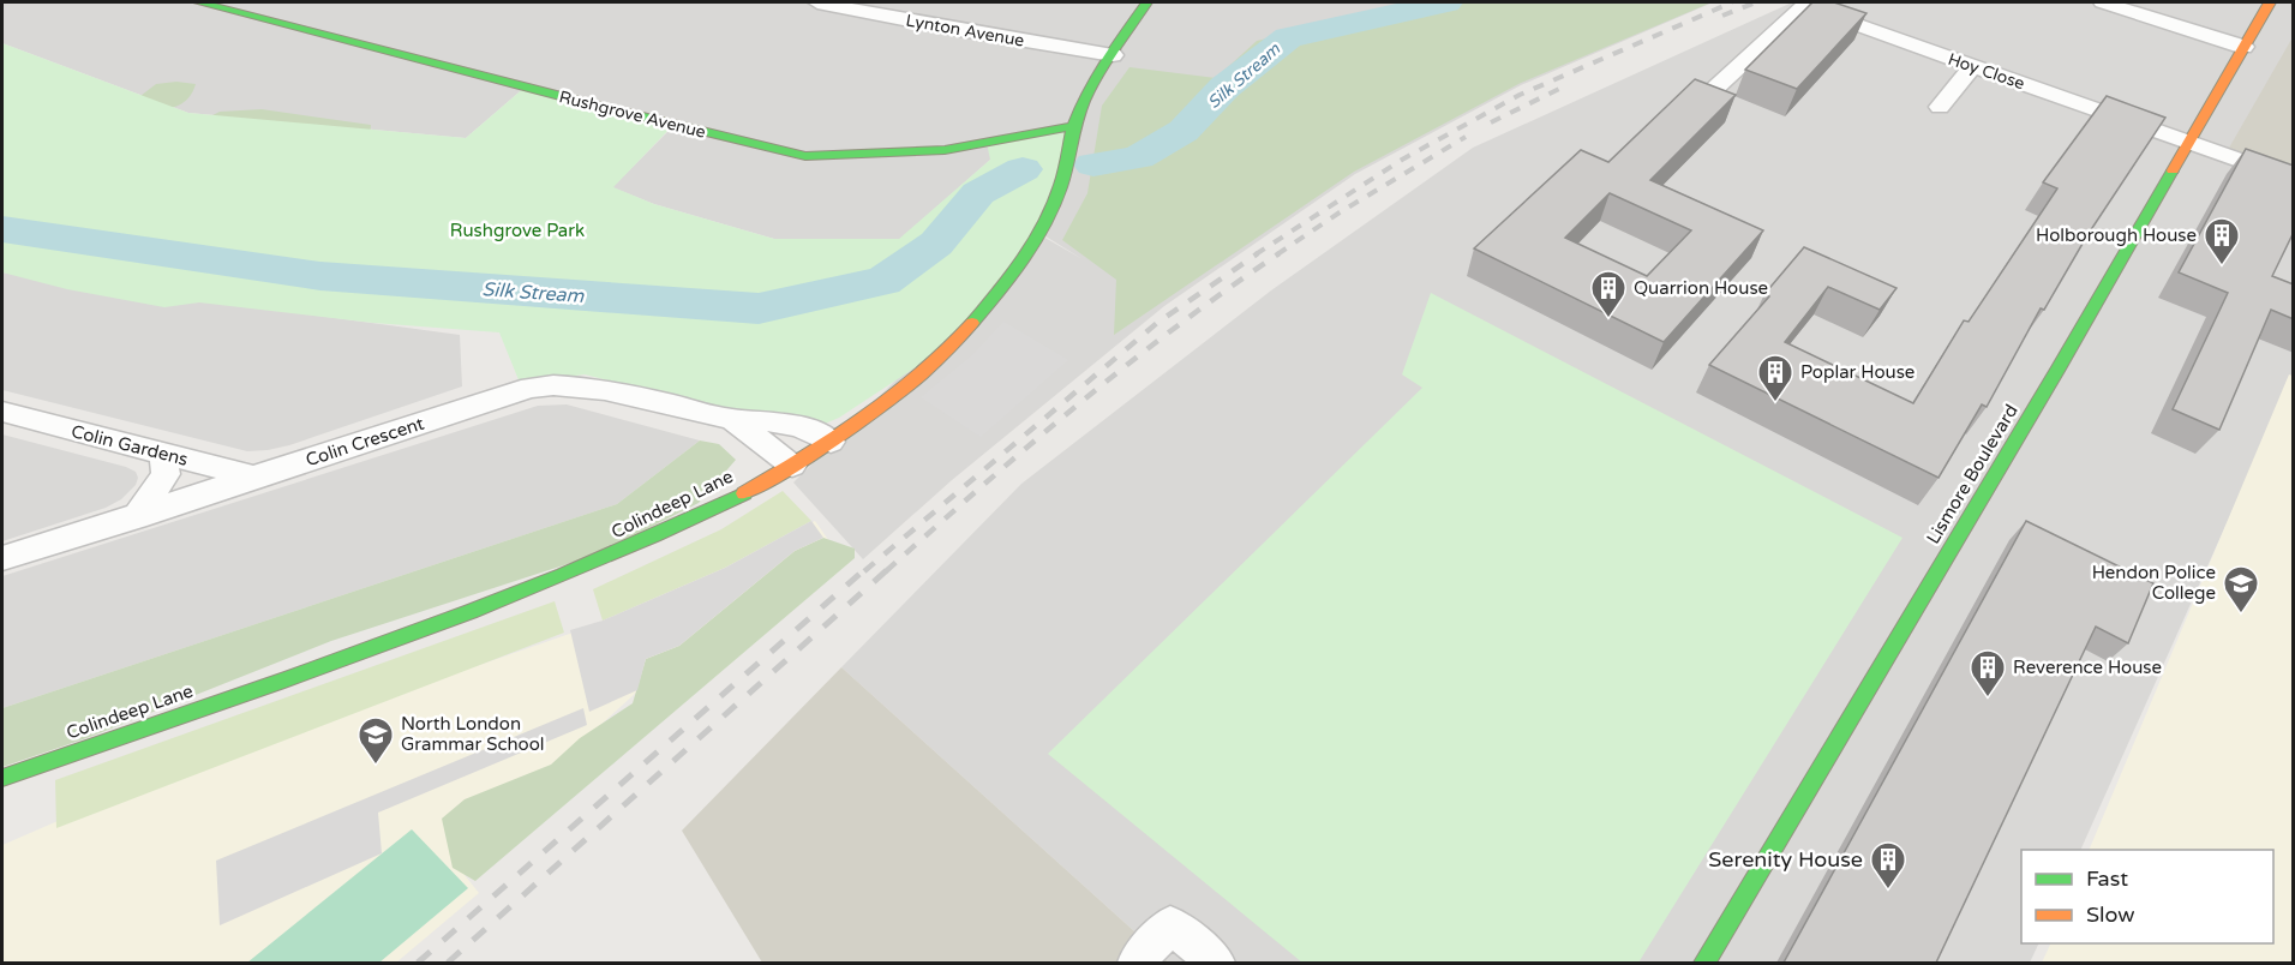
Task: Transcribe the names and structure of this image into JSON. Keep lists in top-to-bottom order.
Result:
{
  "streets": {
    "street": [
      "Lynton Avenue",
      "Hoy Close",
      "Rushgrove Avenue",
      "Colin Crescent",
      "Colin Gardens",
      "Lismore Boulevard",
      "Colindeep Lane"
    ]
  },
  "crossings": [
    ["Lynton Avenue", "Colindeep Lane"],
    ["Hoy Close", "Lismore Boulevard"],
    ["Rushgrove Avenue", "Colindeep Lane"],
    ["Colin Crescent", "Colin Gardens"],
    ["Colin Crescent", "Colindeep Lane"]
  ],
  "water": ["Silk Stream"],
  "parks": ["Rushgrove Park"],
  "places": {
    "building": [
      "Holborough House",
      "Quarrion House",
      "Poplar House",
      "Reverence House",
      "Serenity House"
    ],
    "school or university": ["Hendon Police College", "North London Grammar School"]
  },
  "legend": ["Fast", "Slow"]
}
